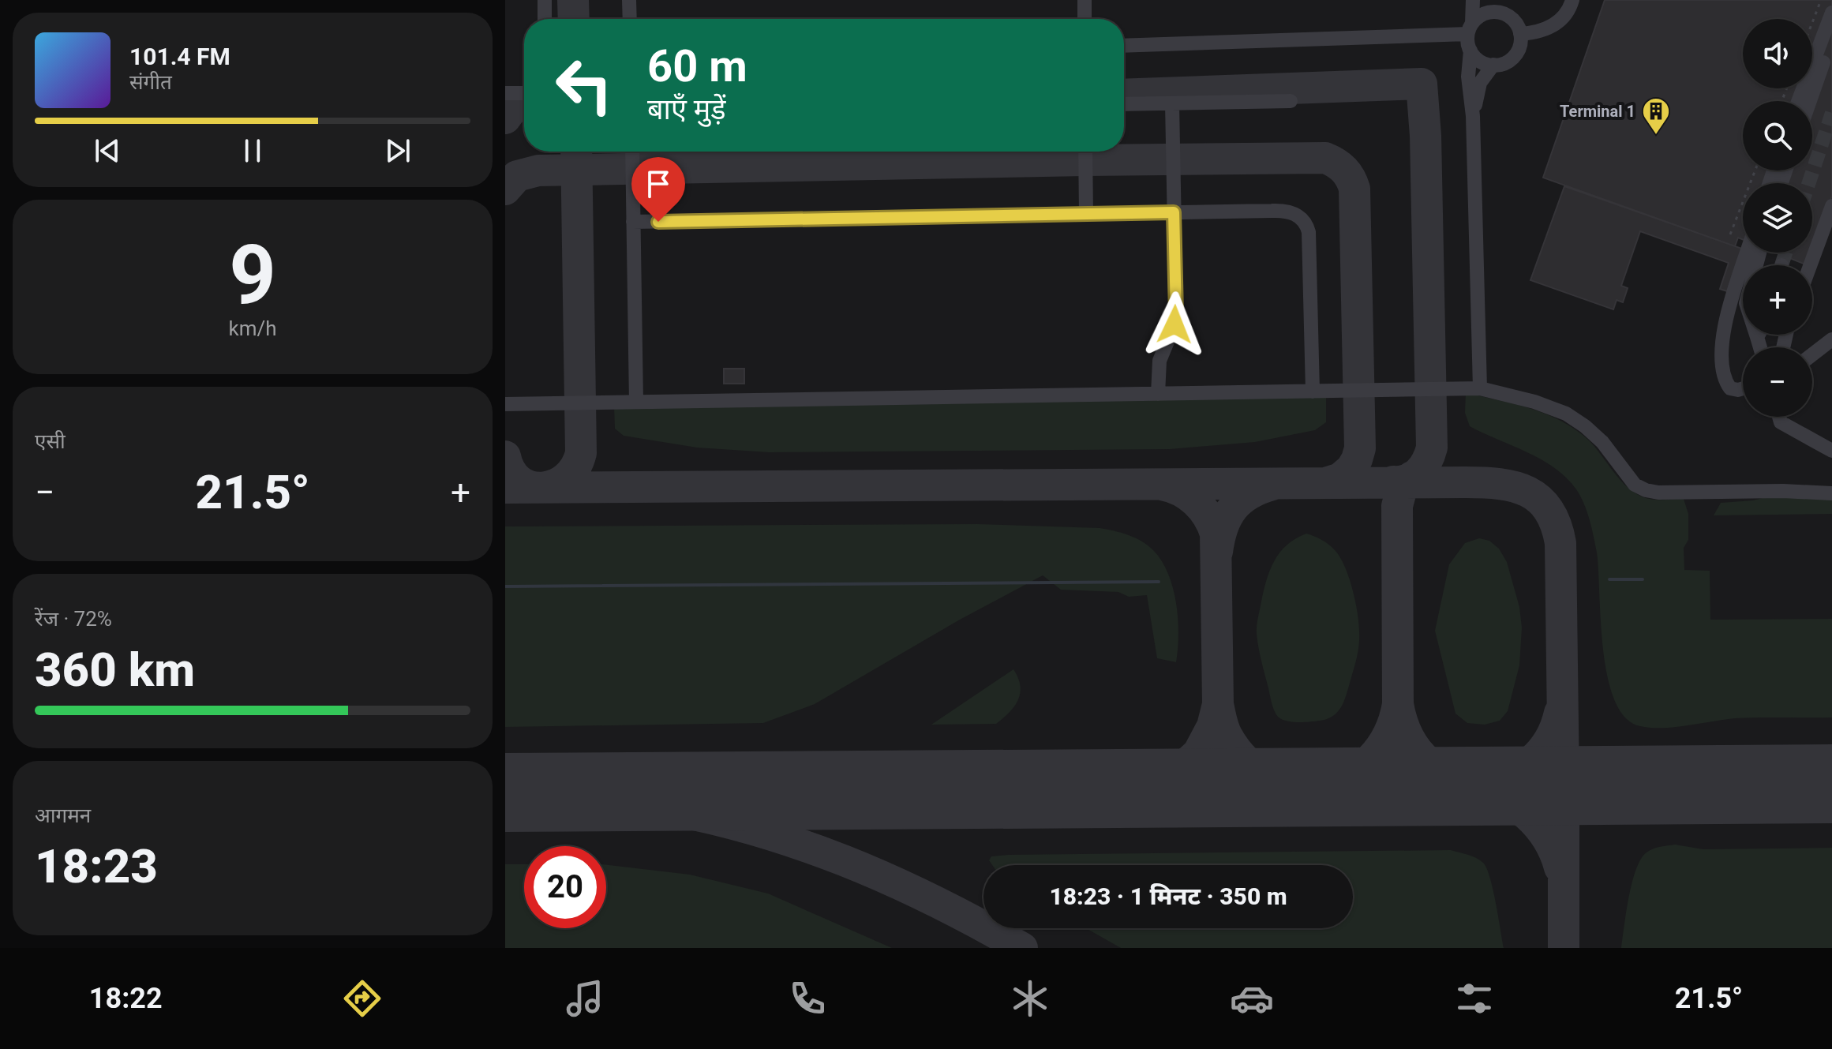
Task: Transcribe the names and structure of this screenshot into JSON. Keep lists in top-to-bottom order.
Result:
{
  "places": {
    "building": ["Terminal 1"]
  },
  "page": {
    "map_buttons": ["+", "−"],
    "turn": ["60 m", "बाएँ मुड़ें"],
    "song": ["101.4 FM", "संगीत"],
    "tile": [
      ["9", "km/h"],
      "एसी",
      ["रेंज · 72%", "360 km"],
      ["आगमन", "18:23"]
    ],
    "heat": ["−", "21.5°", "+"],
    "limit": "20",
    "trip": "18:23 · 1 मिनट · 350 m",
    "tabs": ["18:22", "21.5°"]
  }
}
